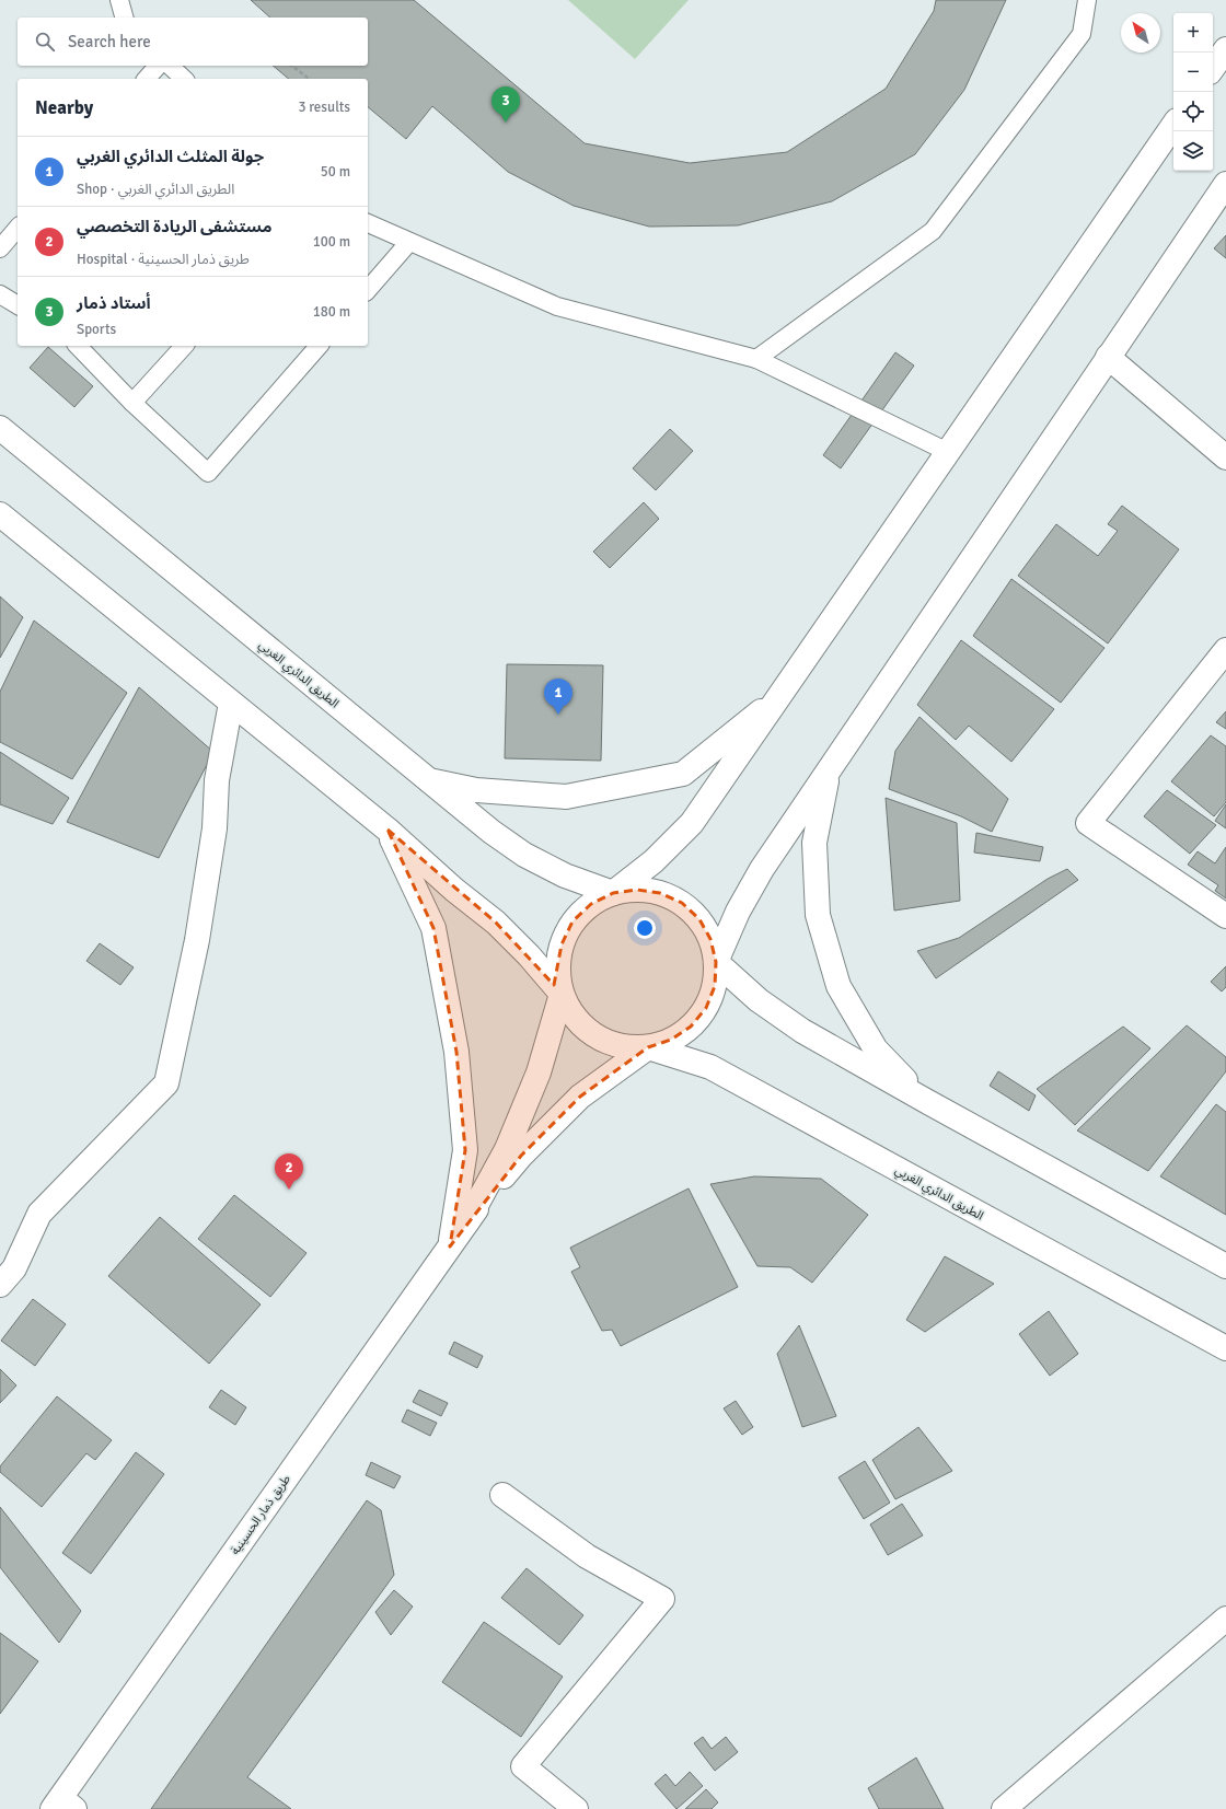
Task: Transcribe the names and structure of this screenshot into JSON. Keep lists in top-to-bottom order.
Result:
{
  "streets": {
    "main road": ["الطريق الدائري الغربي", "طريق ذمار الحسينية"]
  },
  "north": "top left",
  "page": {
    "map_buttons": ["+", "−"],
    "search": "Search here",
    "heading": ["Nearby", "3 results"],
    "pins": ["3", "1", "2"],
    "list": [
      {
        "mark": "1",
        "name": "جولة المثلث الدائري الغربي",
        "note": "Shop · الطريق الدائري الغربي",
        "value": "50 m"
      },
      {
        "mark": "2",
        "name": "مستشفى الريادة التخصصي",
        "note": "Hospital · طريق ذمار الحسينية",
        "value": "100 m"
      },
      {
        "mark": "3",
        "name": "أستاد ذمار",
        "note": "Sports",
        "value": "180 m"
      }
    ]
  }
}
